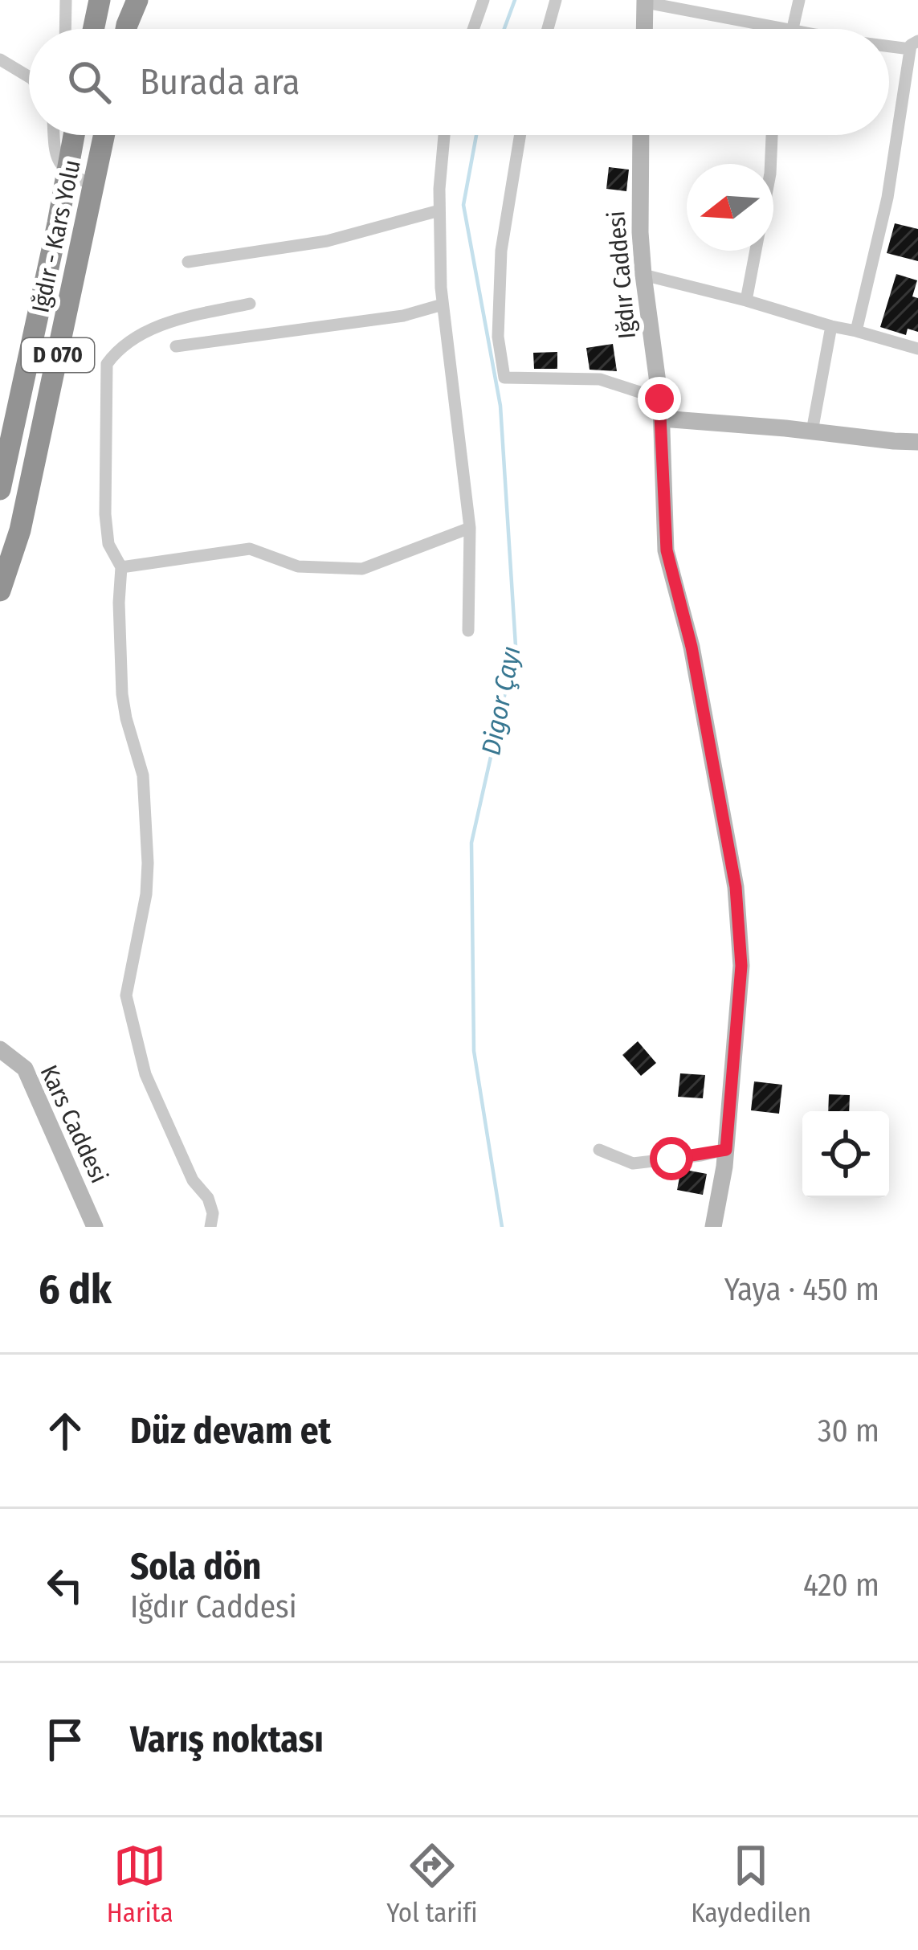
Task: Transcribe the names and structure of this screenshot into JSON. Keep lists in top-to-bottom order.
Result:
{
  "streets": {
    "highway": ["Iğdır - Kars Yolu", "D 070"],
    "street": ["Iğdır Caddesi", "Kars Caddesi"]
  },
  "water": ["Digor Çayı"],
  "north": "left",
  "page": {
    "search": "Burada ara",
    "heading": ["6 dk", "Yaya · 450 m"],
    "list": [
      ["Düz devam et", "30 m"],
      ["Sola dön", "Iğdır Caddesi", "420 m"],
      "Varış noktası"
    ],
    "nav": ["Harita", "Yol tarifi", "Kaydedilen"]
  }
}
